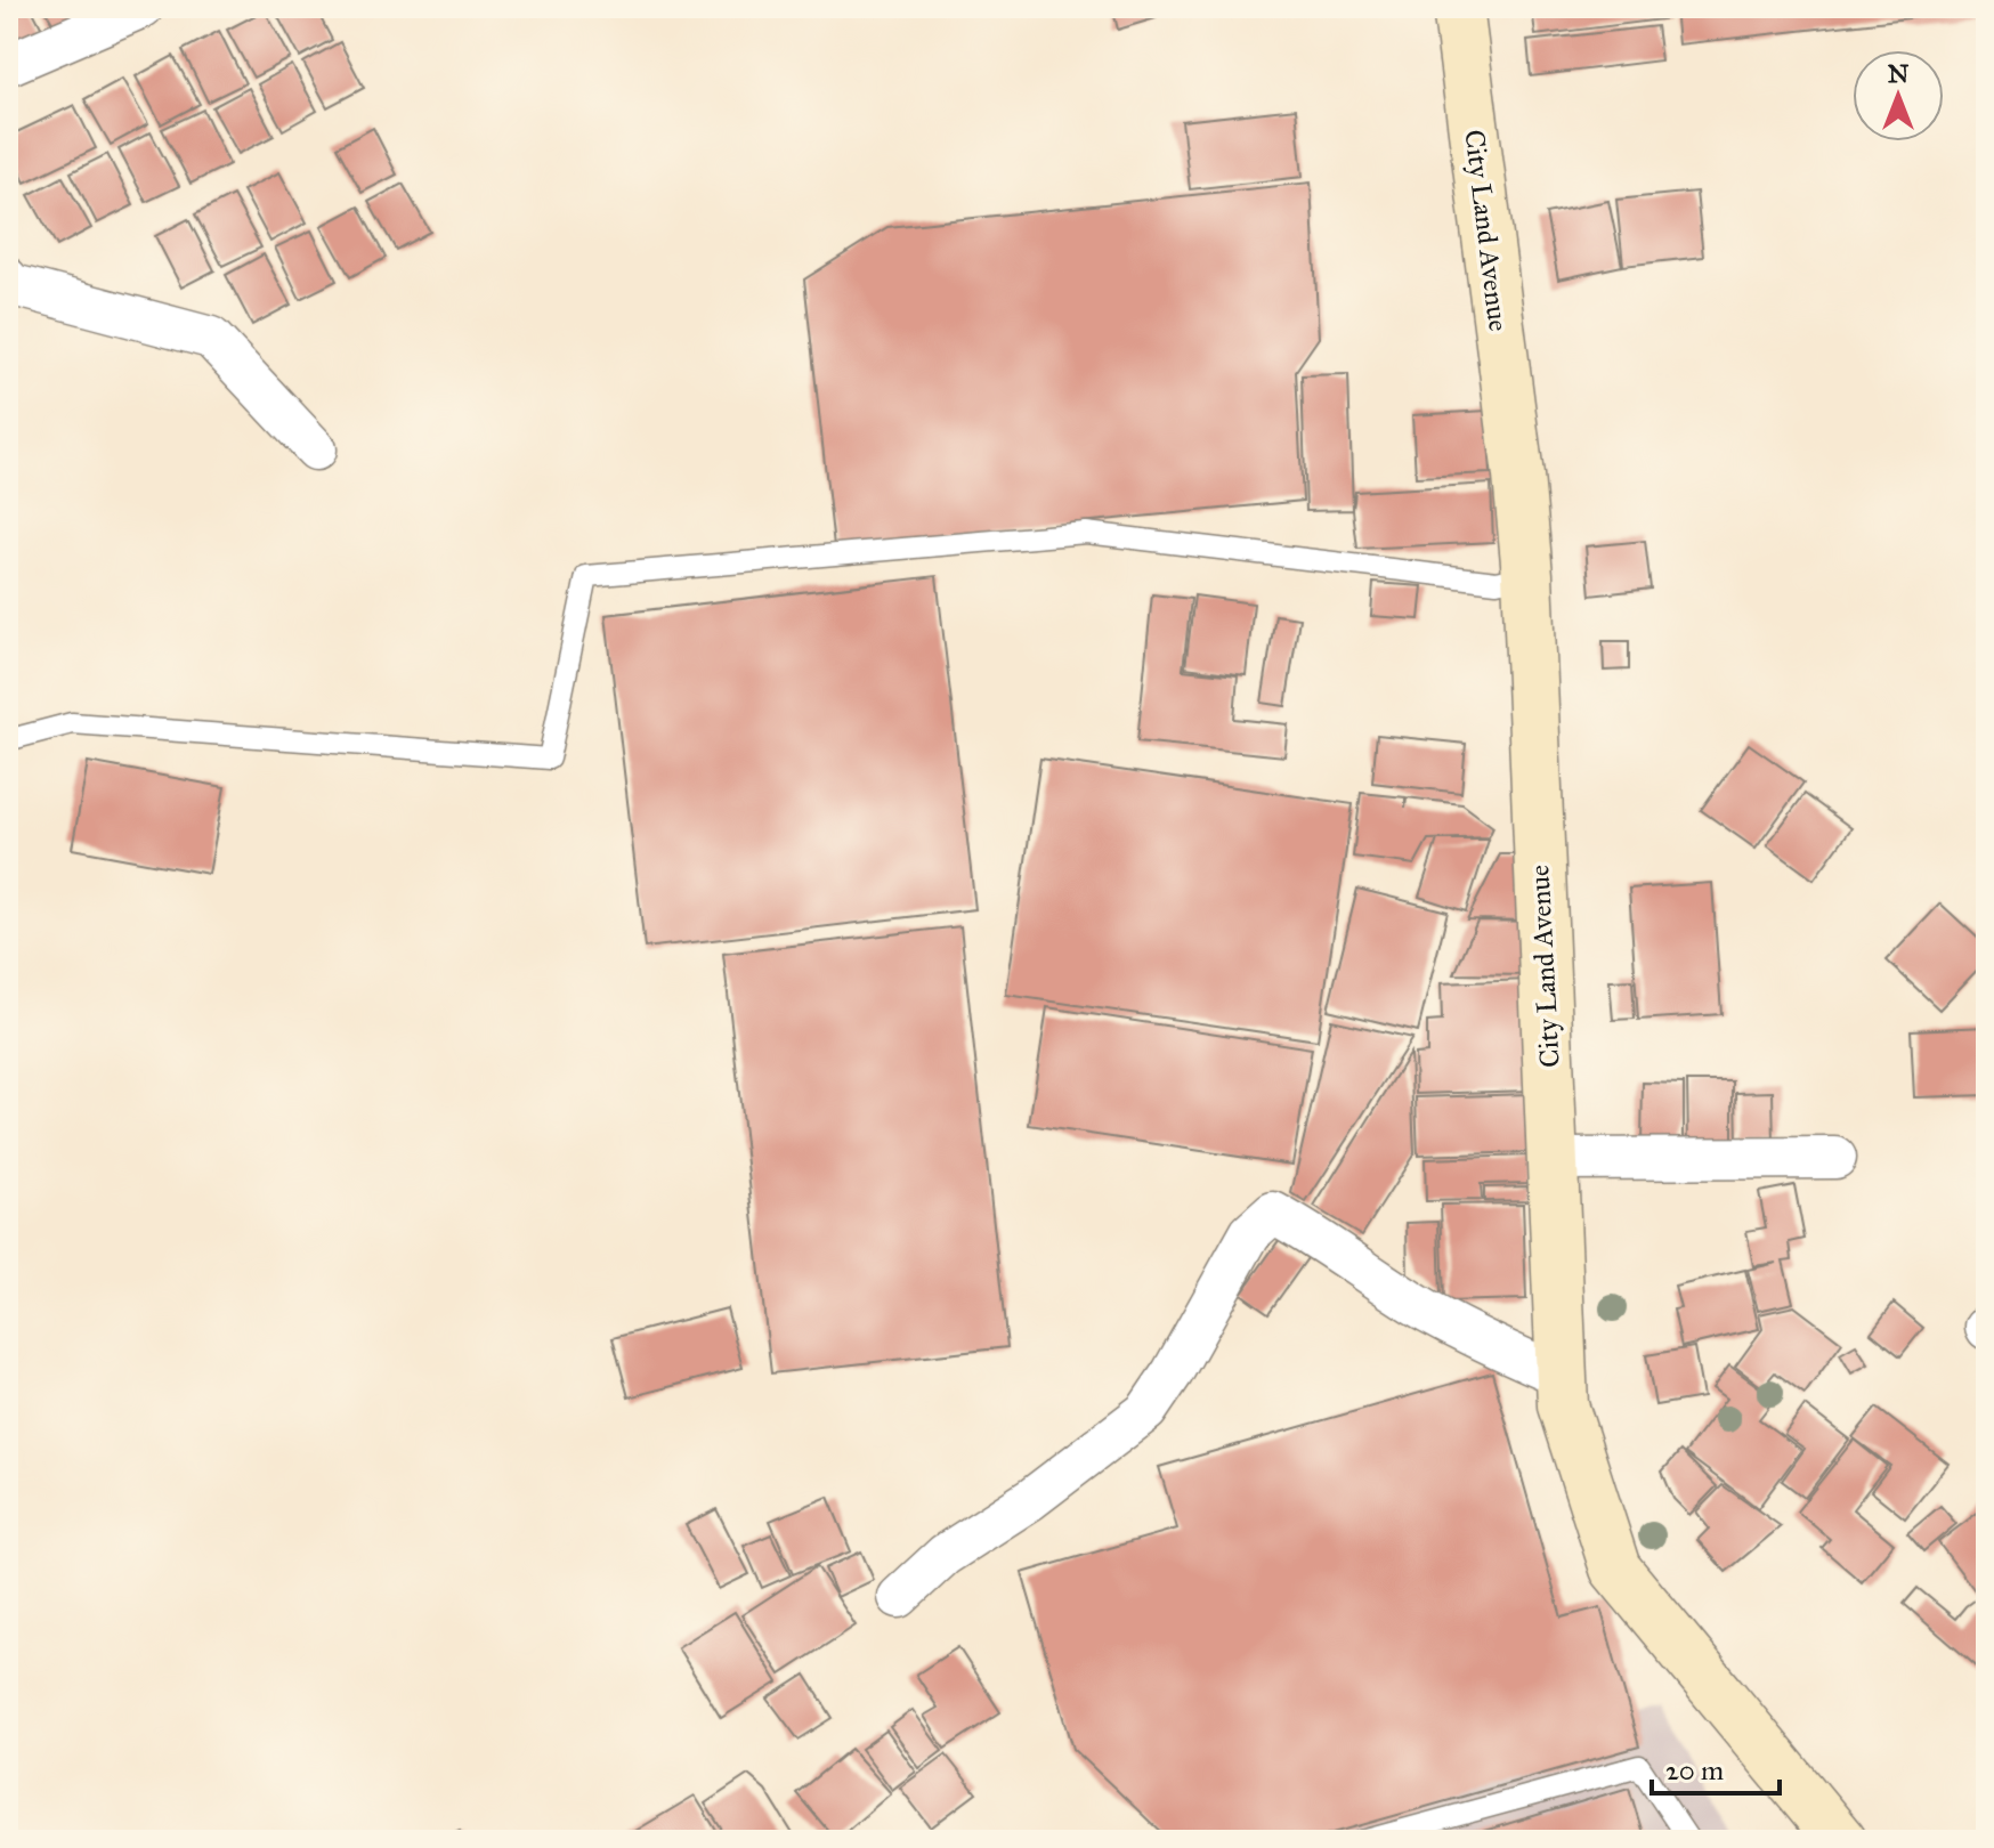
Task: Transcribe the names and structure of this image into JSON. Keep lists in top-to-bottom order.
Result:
{
  "streets": {
    "street": ["City Land Avenue"]
  },
  "scale_bar": "20 m",
  "north": "top"
}
